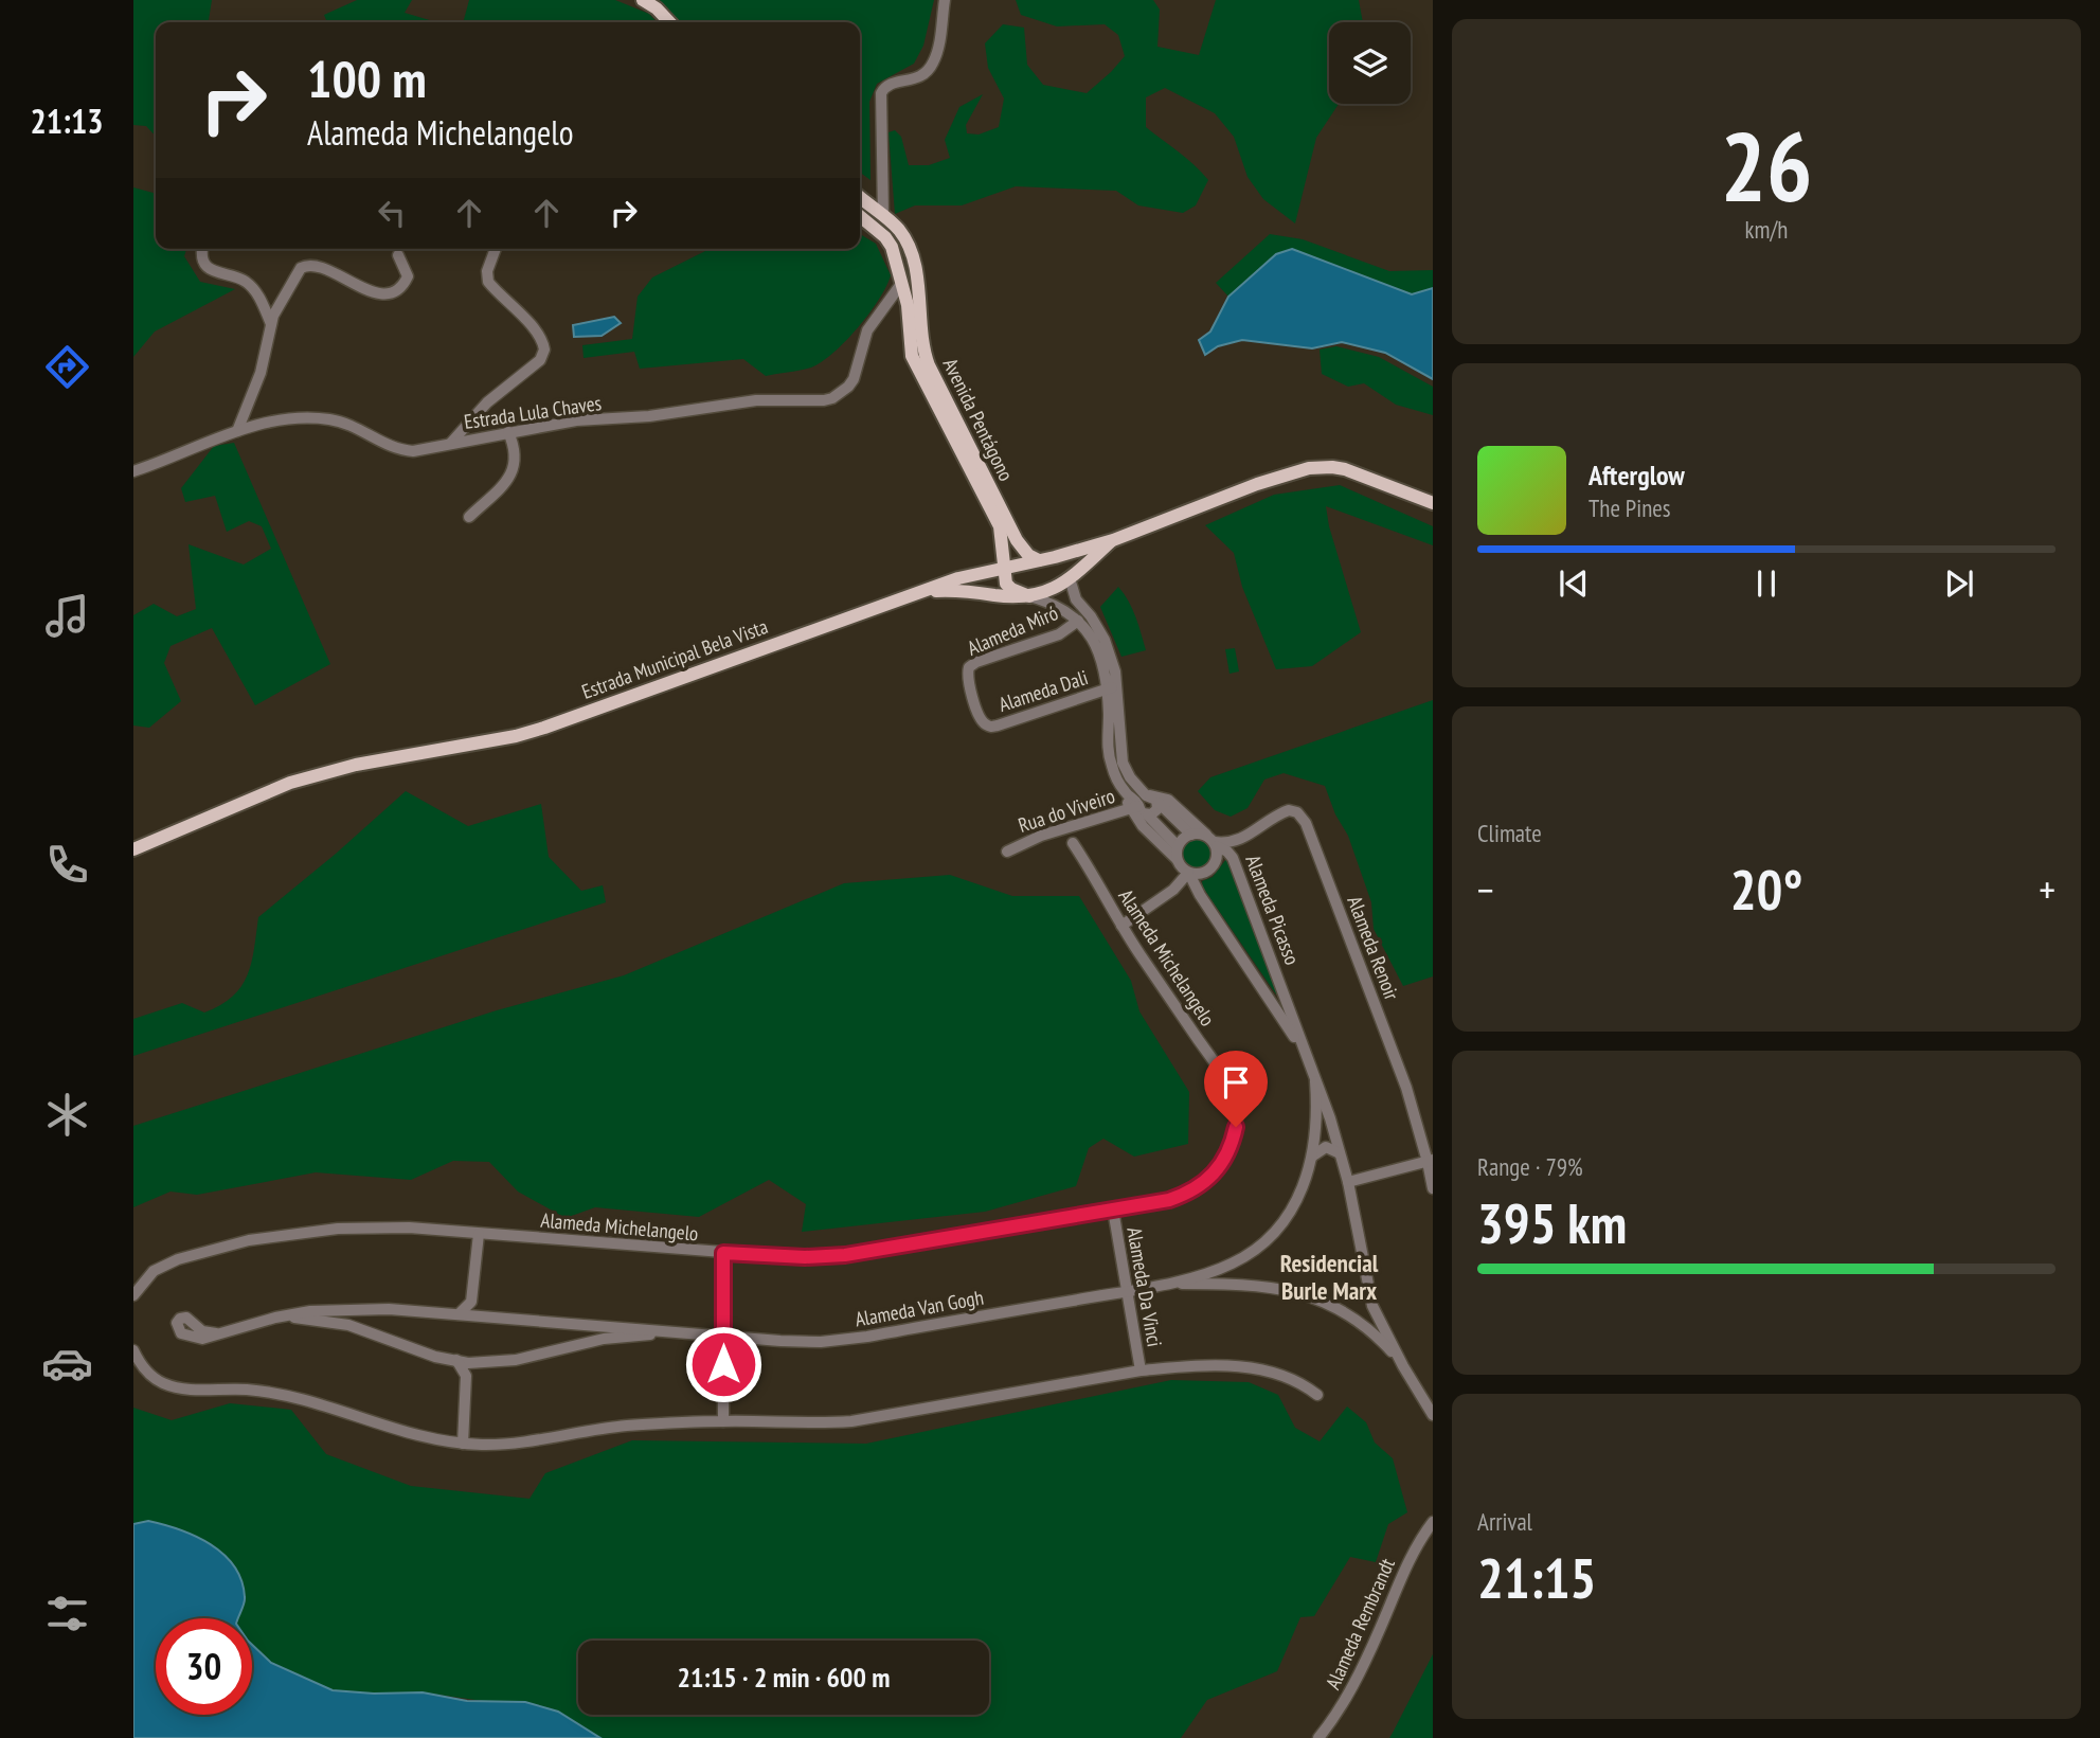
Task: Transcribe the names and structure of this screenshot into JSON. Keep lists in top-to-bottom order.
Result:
{
  "streets": {
    "main road": ["Avenida Pentágono", "Estrada Municipal Bela Vista", "Alameda Picasso"],
    "street": [
      "Estrada Lula Chaves",
      "Alameda Miró",
      "Alameda Dali",
      "Rua do Viveiro",
      "Alameda Renoir",
      "Alameda Michelangelo",
      "Alameda Da Vinci",
      "Alameda Van Gogh",
      "Alameda Rembrandt"
    ]
  },
  "crossings": [
    ["Estrada Lula Chaves", "Avenida Pentágono"],
    ["Avenida Pentágono", "Estrada Municipal Bela Vista"],
    ["Alameda Miró", "Alameda Dali"],
    ["Alameda Miró", "Alameda Picasso"],
    ["Estrada Municipal Bela Vista", "Alameda Picasso"],
    ["Alameda Dali", "Alameda Picasso"],
    ["Rua do Viveiro", "Alameda Picasso"],
    ["Alameda Picasso", "Alameda Renoir"],
    ["Alameda Picasso", "Alameda Van Gogh"],
    ["Alameda Michelangelo", "Alameda Da Vinci"],
    ["Alameda Da Vinci", "Alameda Van Gogh"]
  ],
  "districts": ["Residencial Burle Marx"],
  "page": {
    "tabs": "21:13",
    "tile": [
      ["26", "km/h"],
      "Climate",
      ["Range · 79%", "395 km"],
      ["Arrival", "21:15"]
    ],
    "turn": ["100 m", "Alameda Michelangelo"],
    "song": ["Afterglow", "The Pines"],
    "heat": ["−", "20°", "+"],
    "limit": "30",
    "trip": "21:15 · 2 min · 600 m"
  }
}
